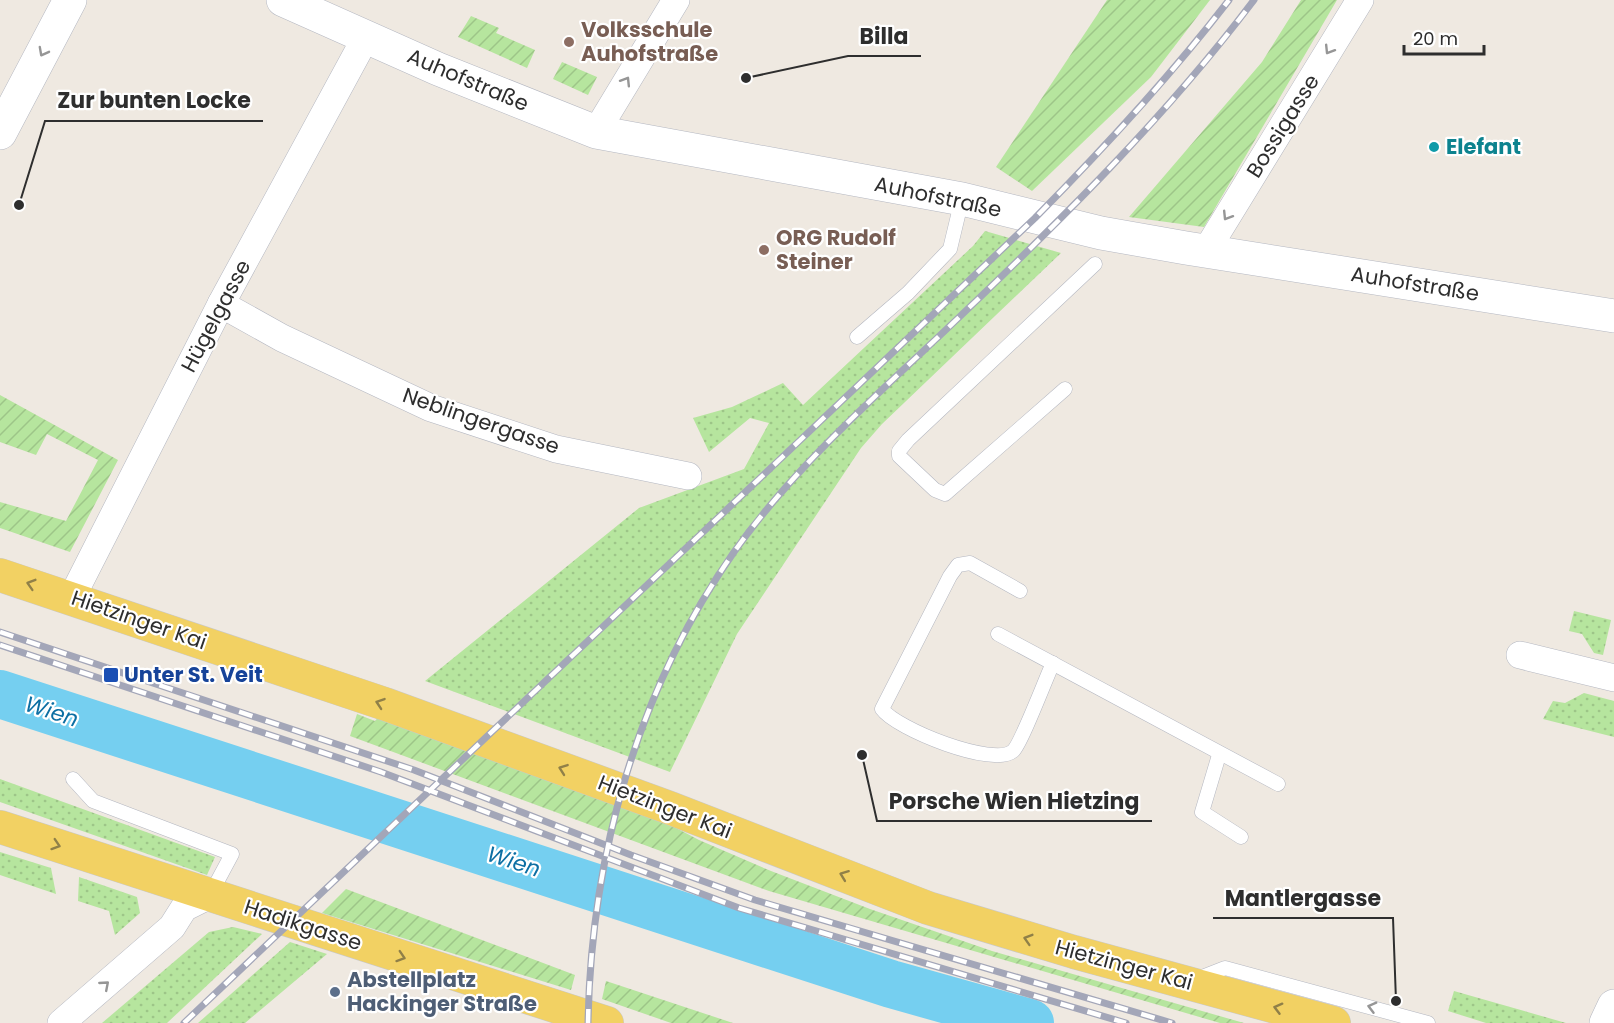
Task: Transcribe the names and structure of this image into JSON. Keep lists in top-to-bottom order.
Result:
{
  "streets": {
    "main road": ["Hietzinger Kai", "Hadikgasse"],
    "street": [
      "Auhofstraße",
      "Bossigasse",
      "Hügelgasse",
      "Neblingergasse"
    ]
  },
  "crossings": [
    ["Auhofstraße", "Bossigasse"],
    ["Auhofstraße", "Hügelgasse"],
    ["Hügelgasse", "Neblingergasse"],
    ["Hügelgasse", "Hietzinger Kai"]
  ],
  "one_way": ["Bossigasse", "Hietzinger Kai", "Hadikgasse"],
  "water": ["Wien"],
  "places": {
    "other": [
      "Volksschule Auhofstraße",
      "Billa",
      "Elefant",
      "Zur bunten Locke",
      "ORG Rudolf Steiner",
      "Porsche Wien Hietzing",
      "Abstellplatz Hackinger Straße",
      "Mantlergasse"
    ],
    "transit": ["Unter St. Veit"]
  },
  "scale_bar": "20 m"
}
